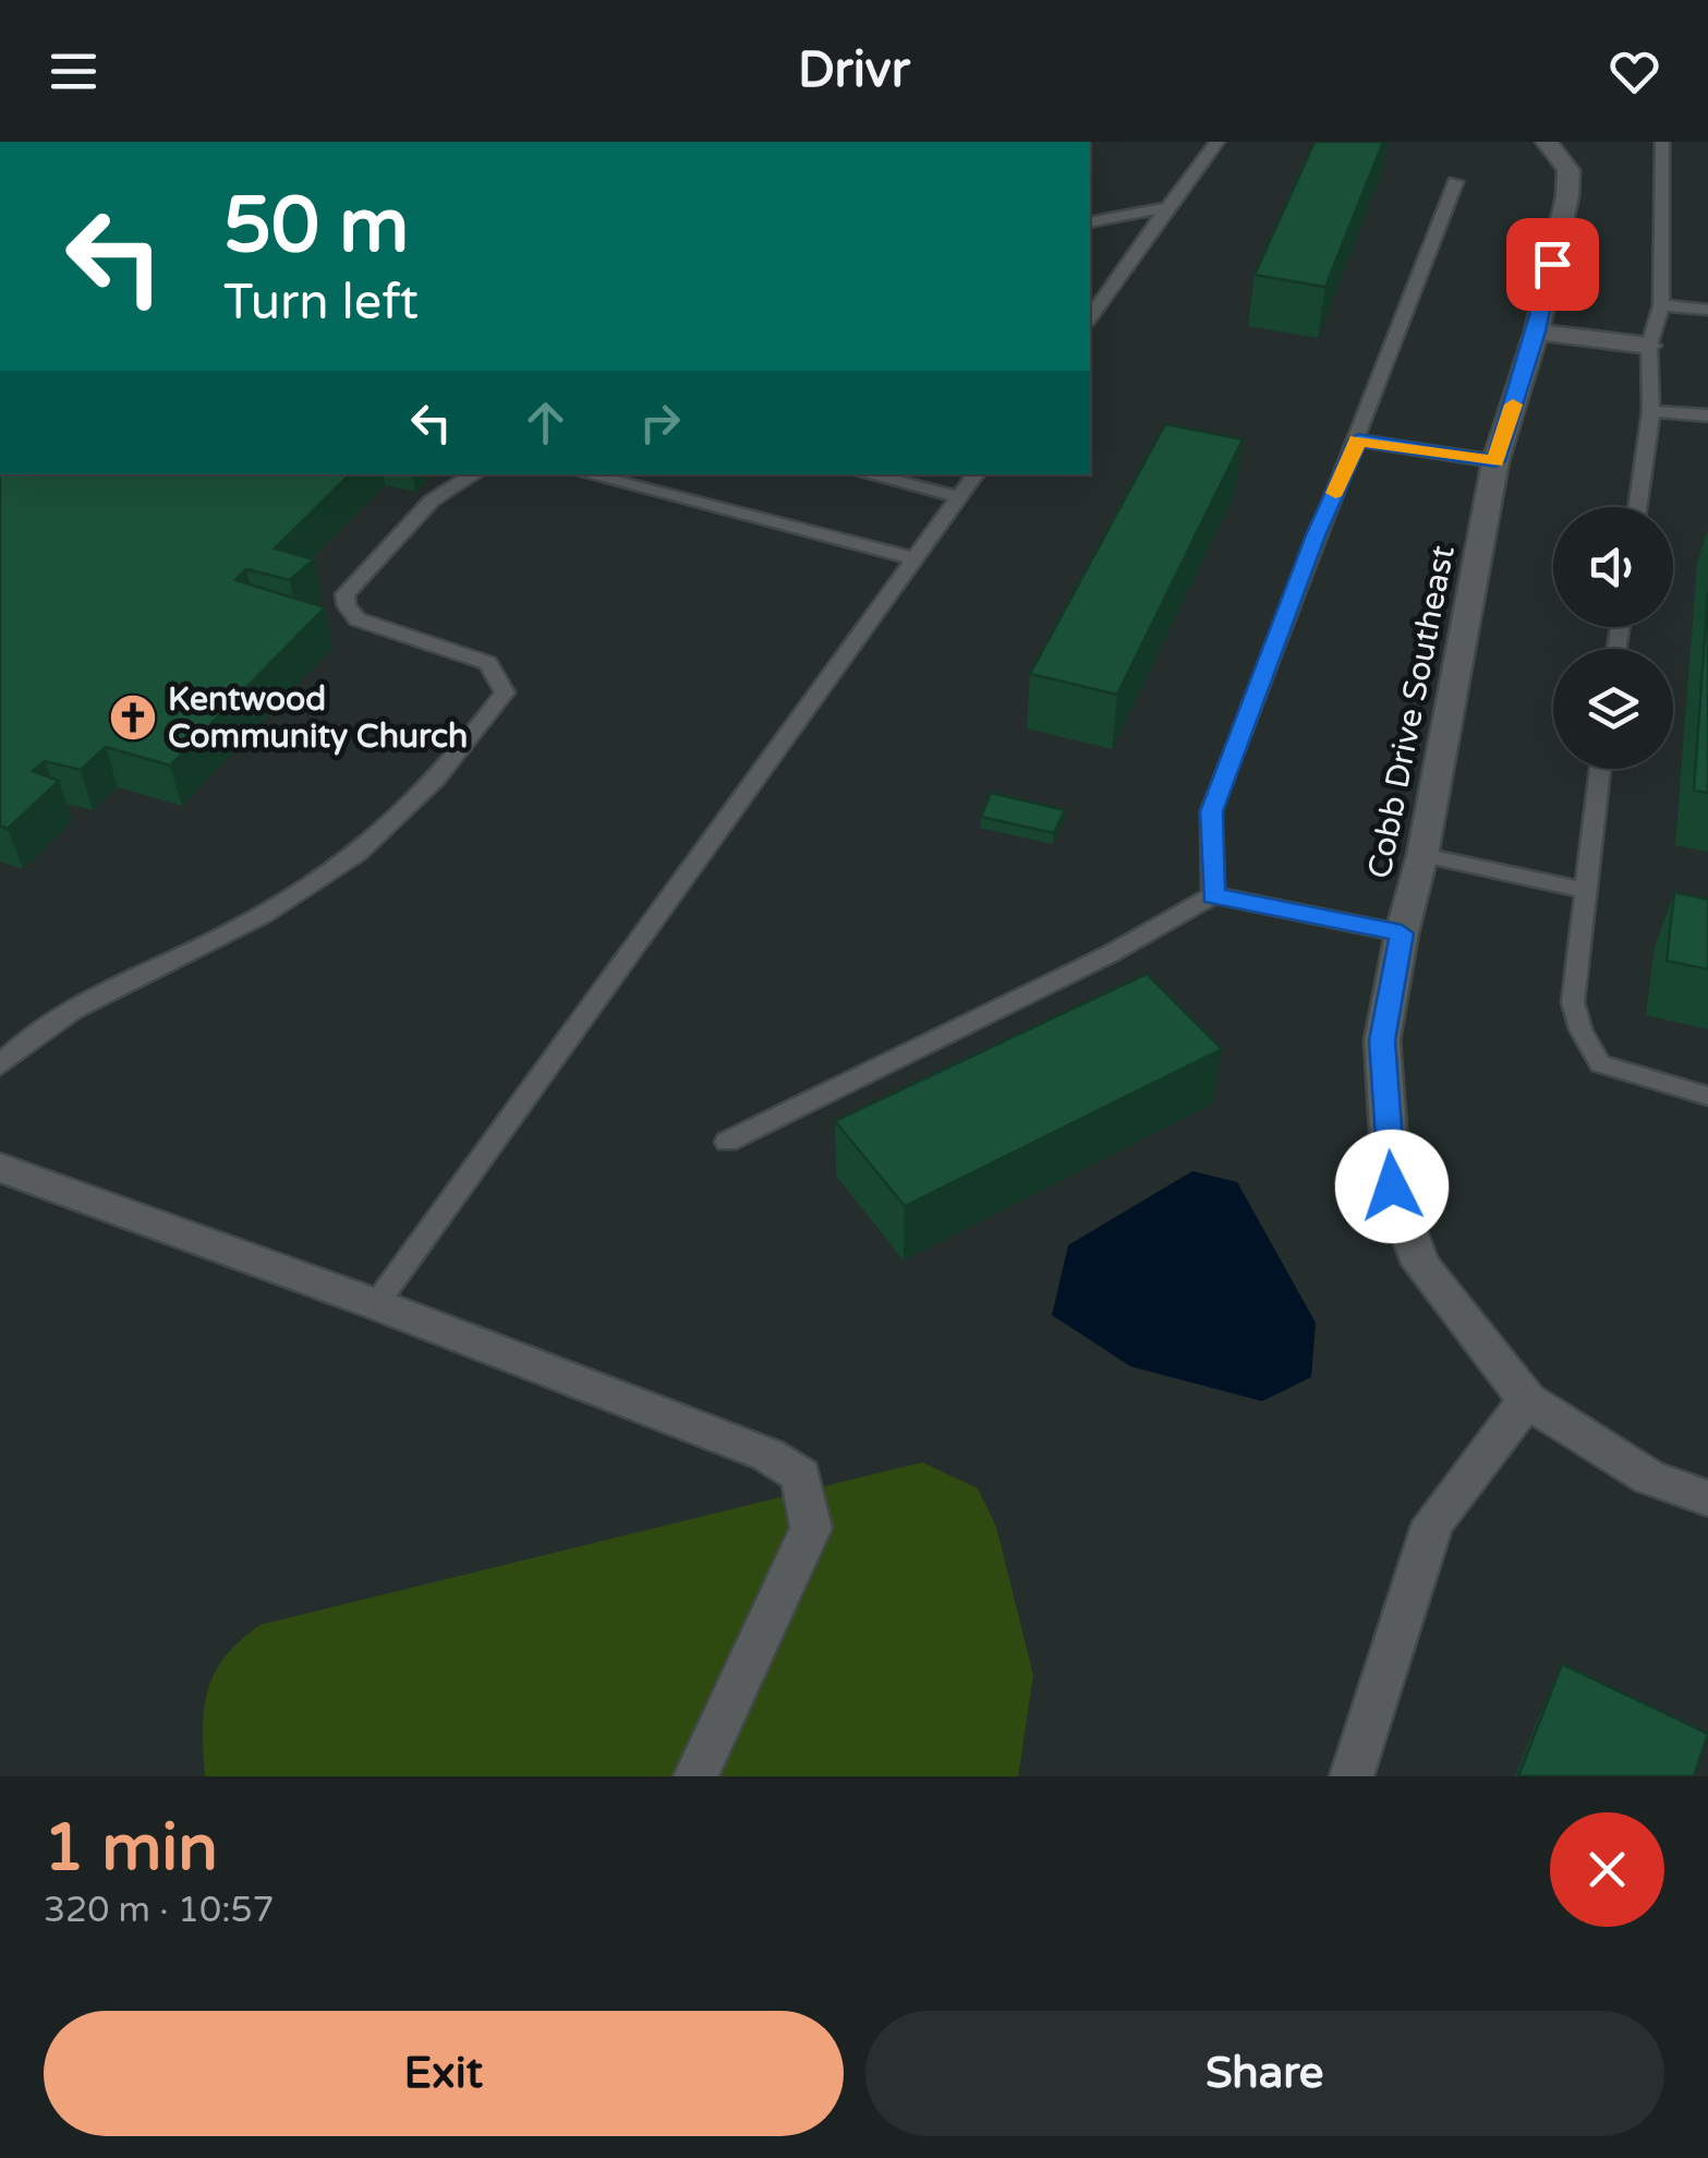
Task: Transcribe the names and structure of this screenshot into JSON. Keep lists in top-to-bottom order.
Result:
{
  "streets": {
    "street": ["Cobb Drive Southeast"]
  },
  "places": {
    "church": ["Kentwood Community Church"]
  },
  "page": {
    "header": "Drivr",
    "turn": ["50 m", "Turn left"],
    "heading": ["1 min", "320 m · 10:57"],
    "buttons": ["Exit", "Share"]
  }
}
